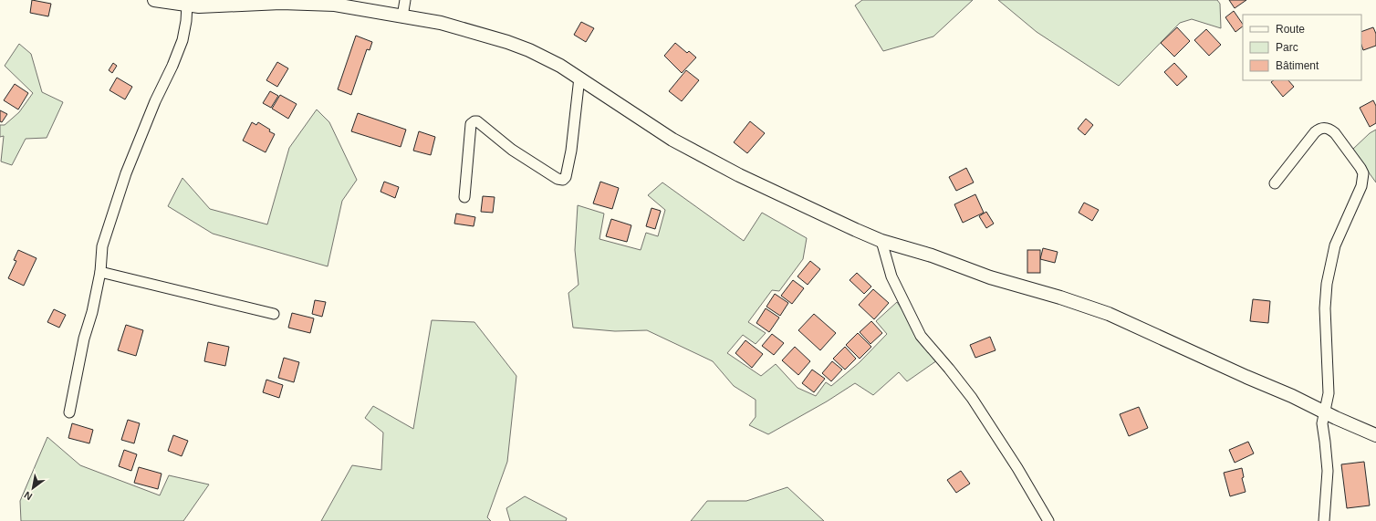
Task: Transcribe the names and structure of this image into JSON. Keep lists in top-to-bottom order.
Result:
{
  "legend": ["Route", "Parc", "Bâtiment"],
  "north": "bottom left"
}
